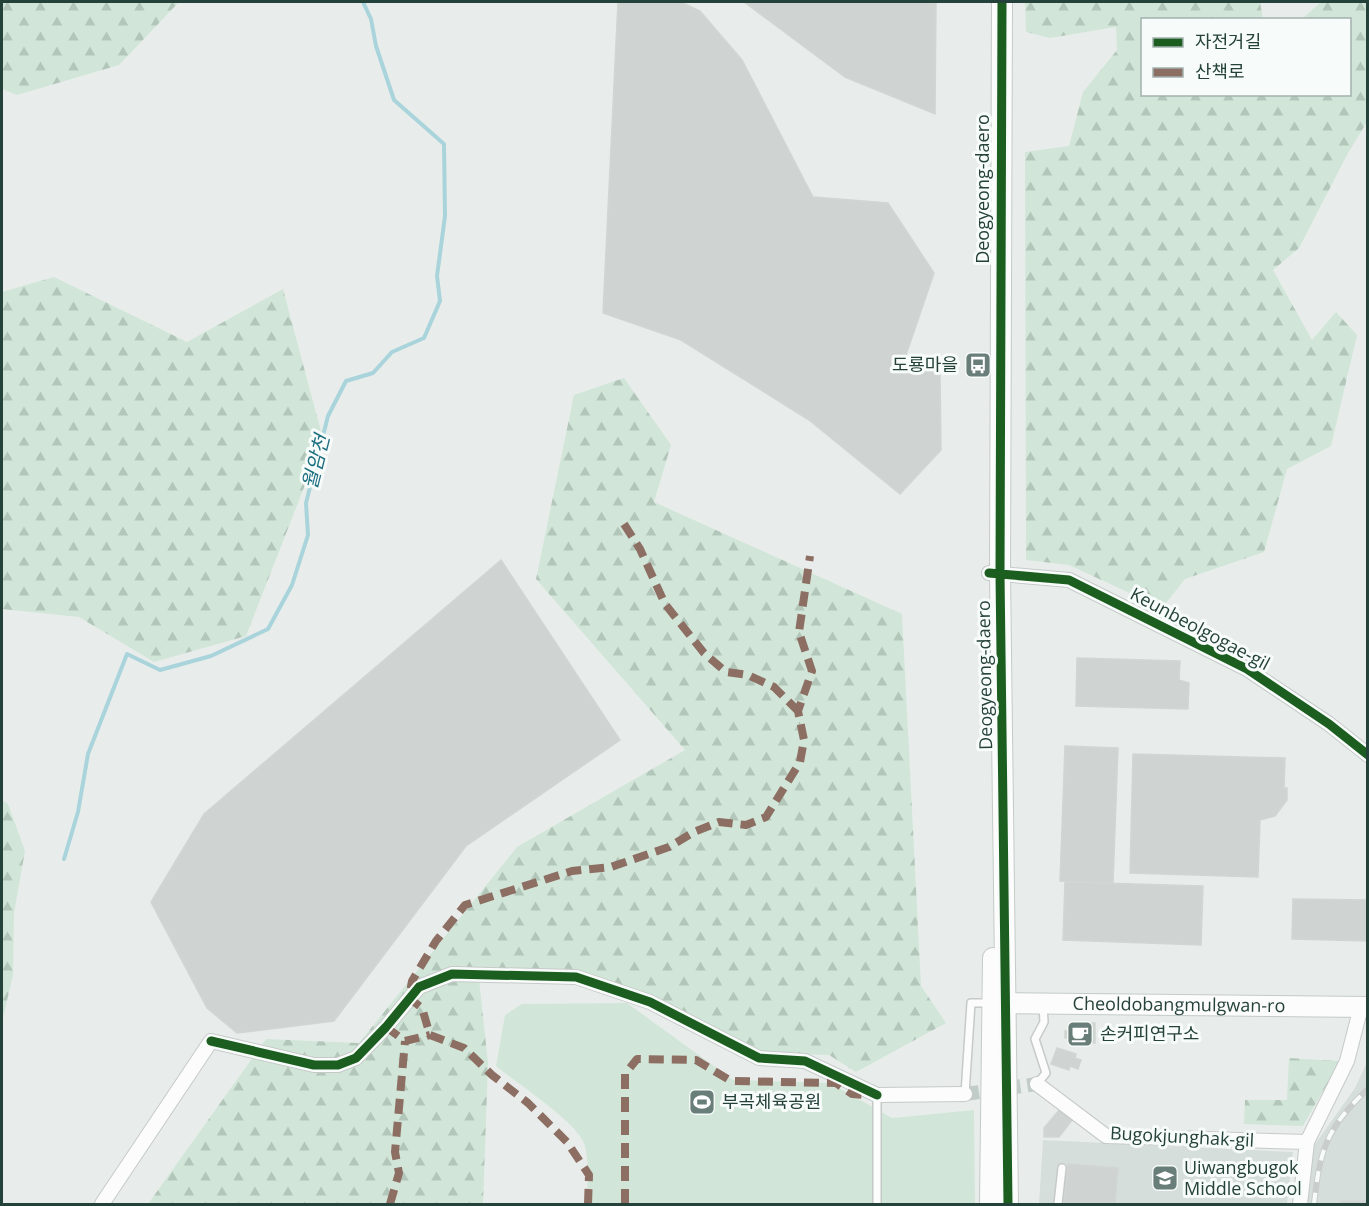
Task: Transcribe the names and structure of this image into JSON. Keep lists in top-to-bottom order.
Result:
{
  "streets": {
    "street": [
      "Deogyeong-daero",
      "Keunbeolgogae-gil",
      "Cheoldobangmulgwan-ro",
      "Bugokjunghak-gil"
    ]
  },
  "crossings": [
    ["Deogyeong-daero", "Keunbeolgogae-gil"],
    ["Deogyeong-daero", "Cheoldobangmulgwan-ro"]
  ],
  "water": ["월암천"],
  "places": {
    "bus stop": ["도룡마을"],
    "cafe": ["손커피연구소"],
    "sports": ["부곡체육공원"],
    "school or university": ["Uiwangbugok Middle School"]
  },
  "legend": ["자전거길", "산책로"]
}
